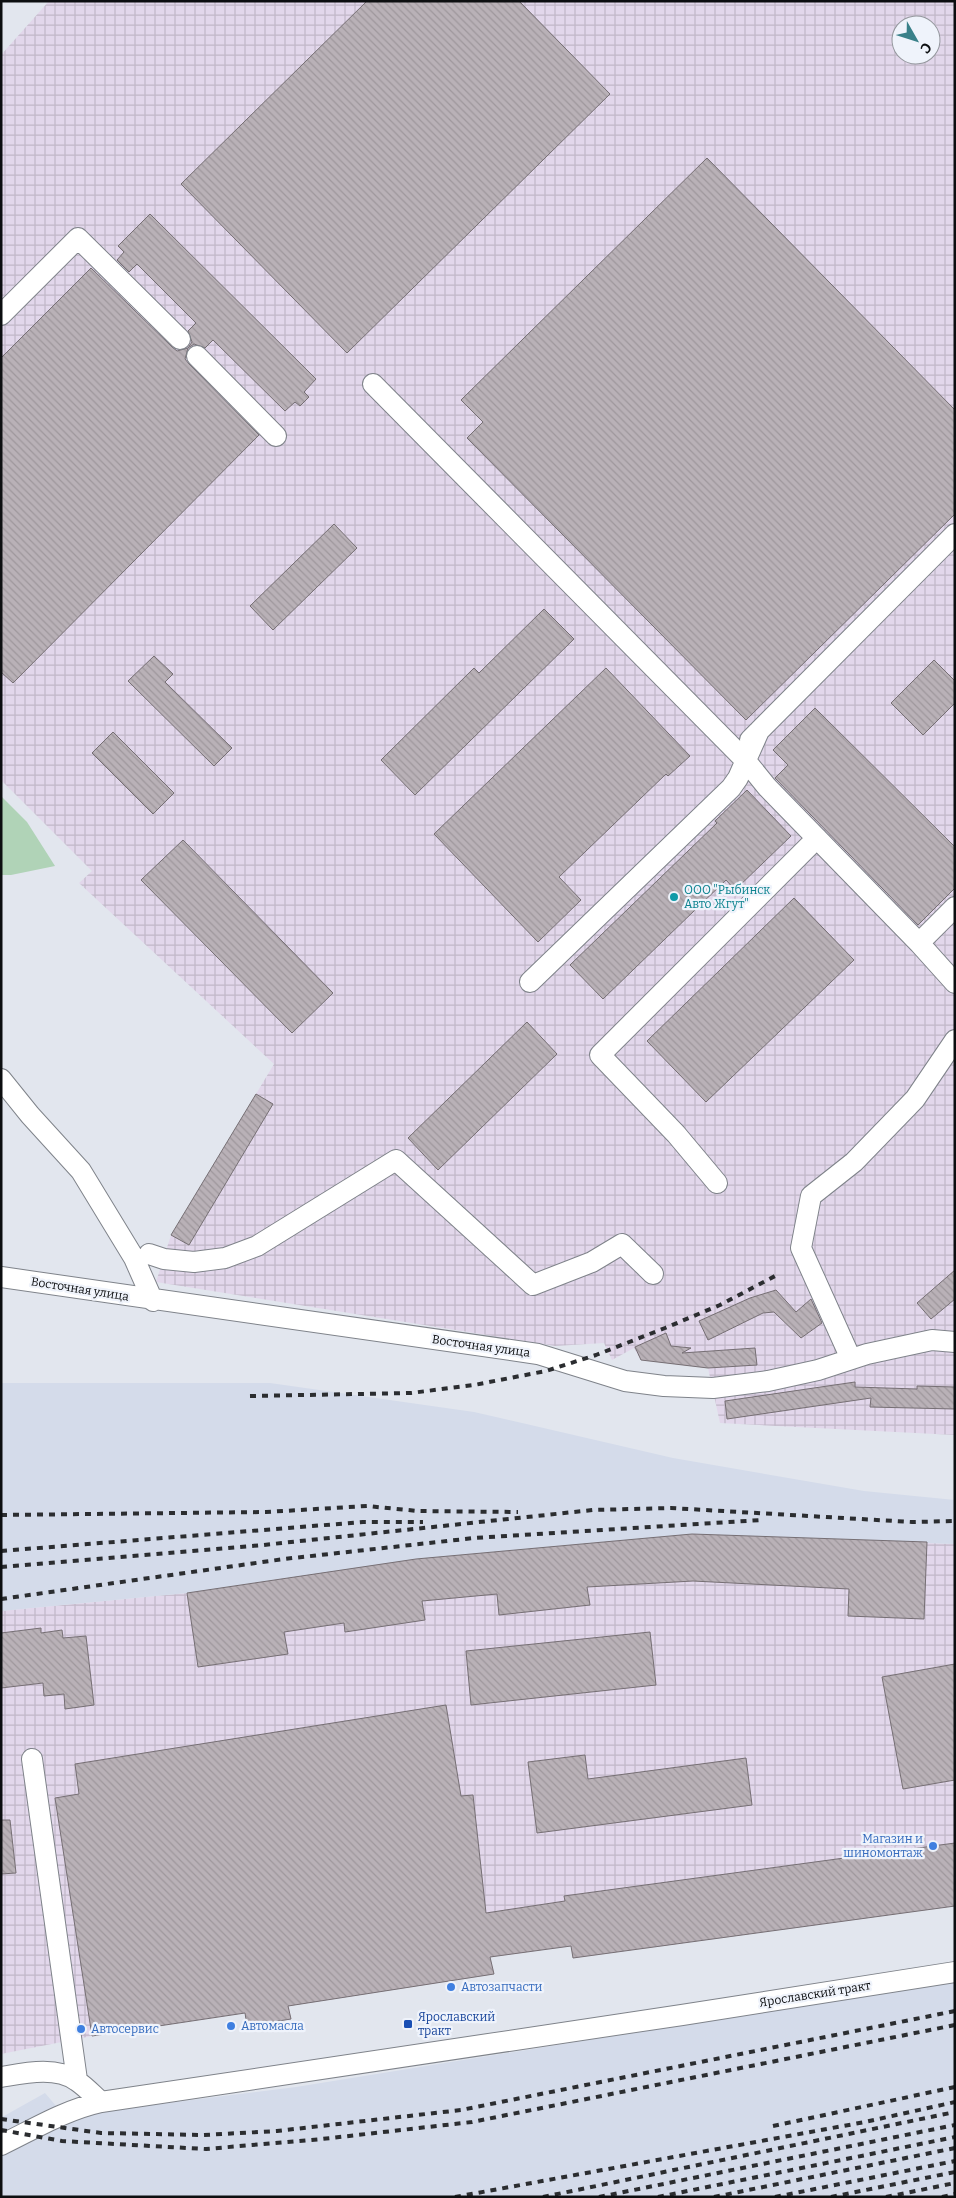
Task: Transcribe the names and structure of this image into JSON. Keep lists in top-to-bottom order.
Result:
{
  "streets": {
    "street": ["Восточная улица", "Ярославский тракт"]
  },
  "places": {
    "other": [
      "ООО \"Рыбинск Авто Жгут\"",
      "Магазин и шиномонтаж",
      "Автозапчасти",
      "Автомасла",
      "Автосервис"
    ],
    "transit": ["Ярославский тракт"]
  },
  "north": "bottom right"
}
